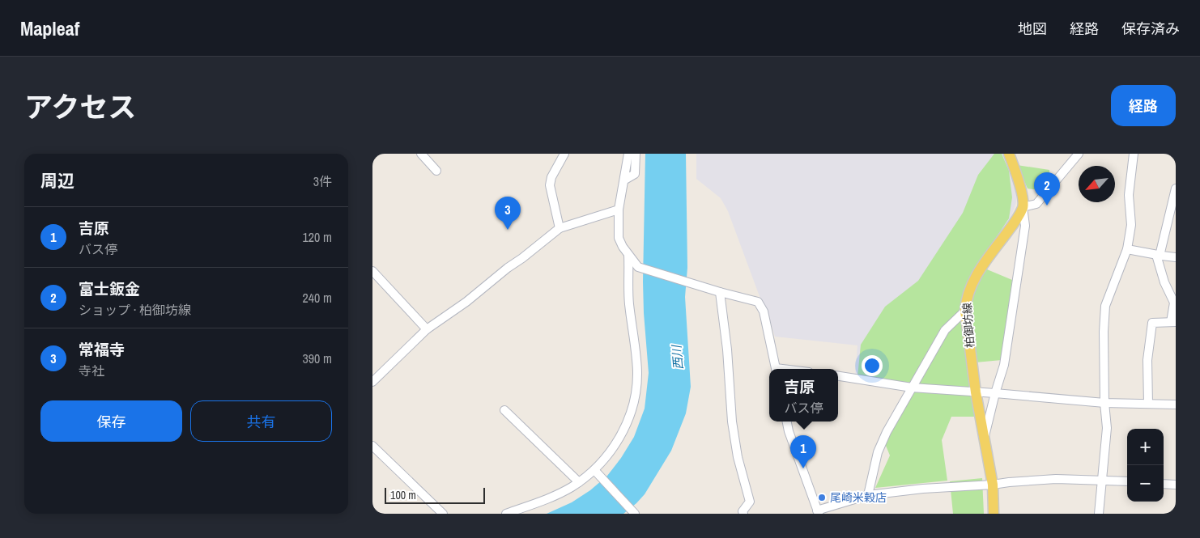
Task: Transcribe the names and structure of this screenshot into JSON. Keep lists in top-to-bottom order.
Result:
{
  "streets": {
    "main road": ["柏御坊線"]
  },
  "water": ["西川"],
  "places": ["尾崎米穀店"],
  "scale_bar": "100 m",
  "north": "bottom left",
  "page": {
    "header": "Mapleaf",
    "nav": ["地図", "経路", "保存済み"],
    "title": "アクセス",
    "buttons": [
      "経路",
      ["保存", "共有"]
    ],
    "heading": ["周辺", "3件"],
    "pins": ["2", "3", "1"],
    "list": [
      {
        "mark": "1",
        "name": "吉原",
        "note": "バス停",
        "value": "120 m"
      },
      {
        "mark": "2",
        "name": "富士鈑金",
        "note": "ショップ · 柏御坊線",
        "value": "240 m"
      },
      {
        "mark": "3",
        "name": "常福寺",
        "note": "寺社",
        "value": "390 m"
      }
    ],
    "popup": ["吉原", "バス停"],
    "map_buttons": ["+", "−"],
    "scale": "100 m"
  }
}
